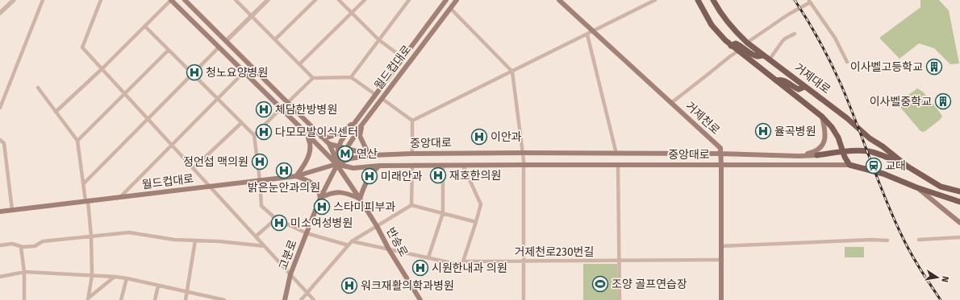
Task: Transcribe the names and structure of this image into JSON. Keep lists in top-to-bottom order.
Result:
{
  "streets": {
    "main road": [
      "월드컵대로",
      "거제대로",
      "거제천로",
      "중앙대로",
      "반송로",
      "고분로"
    ],
    "street": ["거제천로230번길"]
  },
  "crossings": [
    ["월드컵대로", "중앙대로"],
    ["월드컵대로", "반송로"],
    ["월드컵대로", "고분로"],
    ["거제대로", "중앙대로"],
    ["거제천로", "중앙대로"],
    ["거제천로", "거제천로230번길"],
    ["중앙대로", "반송로"],
    ["중앙대로", "고분로"],
    ["반송로", "거제천로230번길"],
    ["반송로", "고분로"]
  ],
  "places": {
    "building": ["이사벨고등학교", "이사벨중학교"],
    "hospital": [
      "청노요양병원",
      "체담한방병원",
      "율곡병원",
      "다모모발이식센터",
      "이안과",
      "정언섭 맥의원",
      "밝은눈안과의원",
      "재호한의원",
      "미래안과",
      "스타미피부과",
      "미소여성병원",
      "시원한내과 의원",
      "워크재활의학과병원"
    ],
    "metro station": ["연산"],
    "station": ["교대"],
    "sports": ["조양 골프연습장"]
  },
  "north": "right"
}
